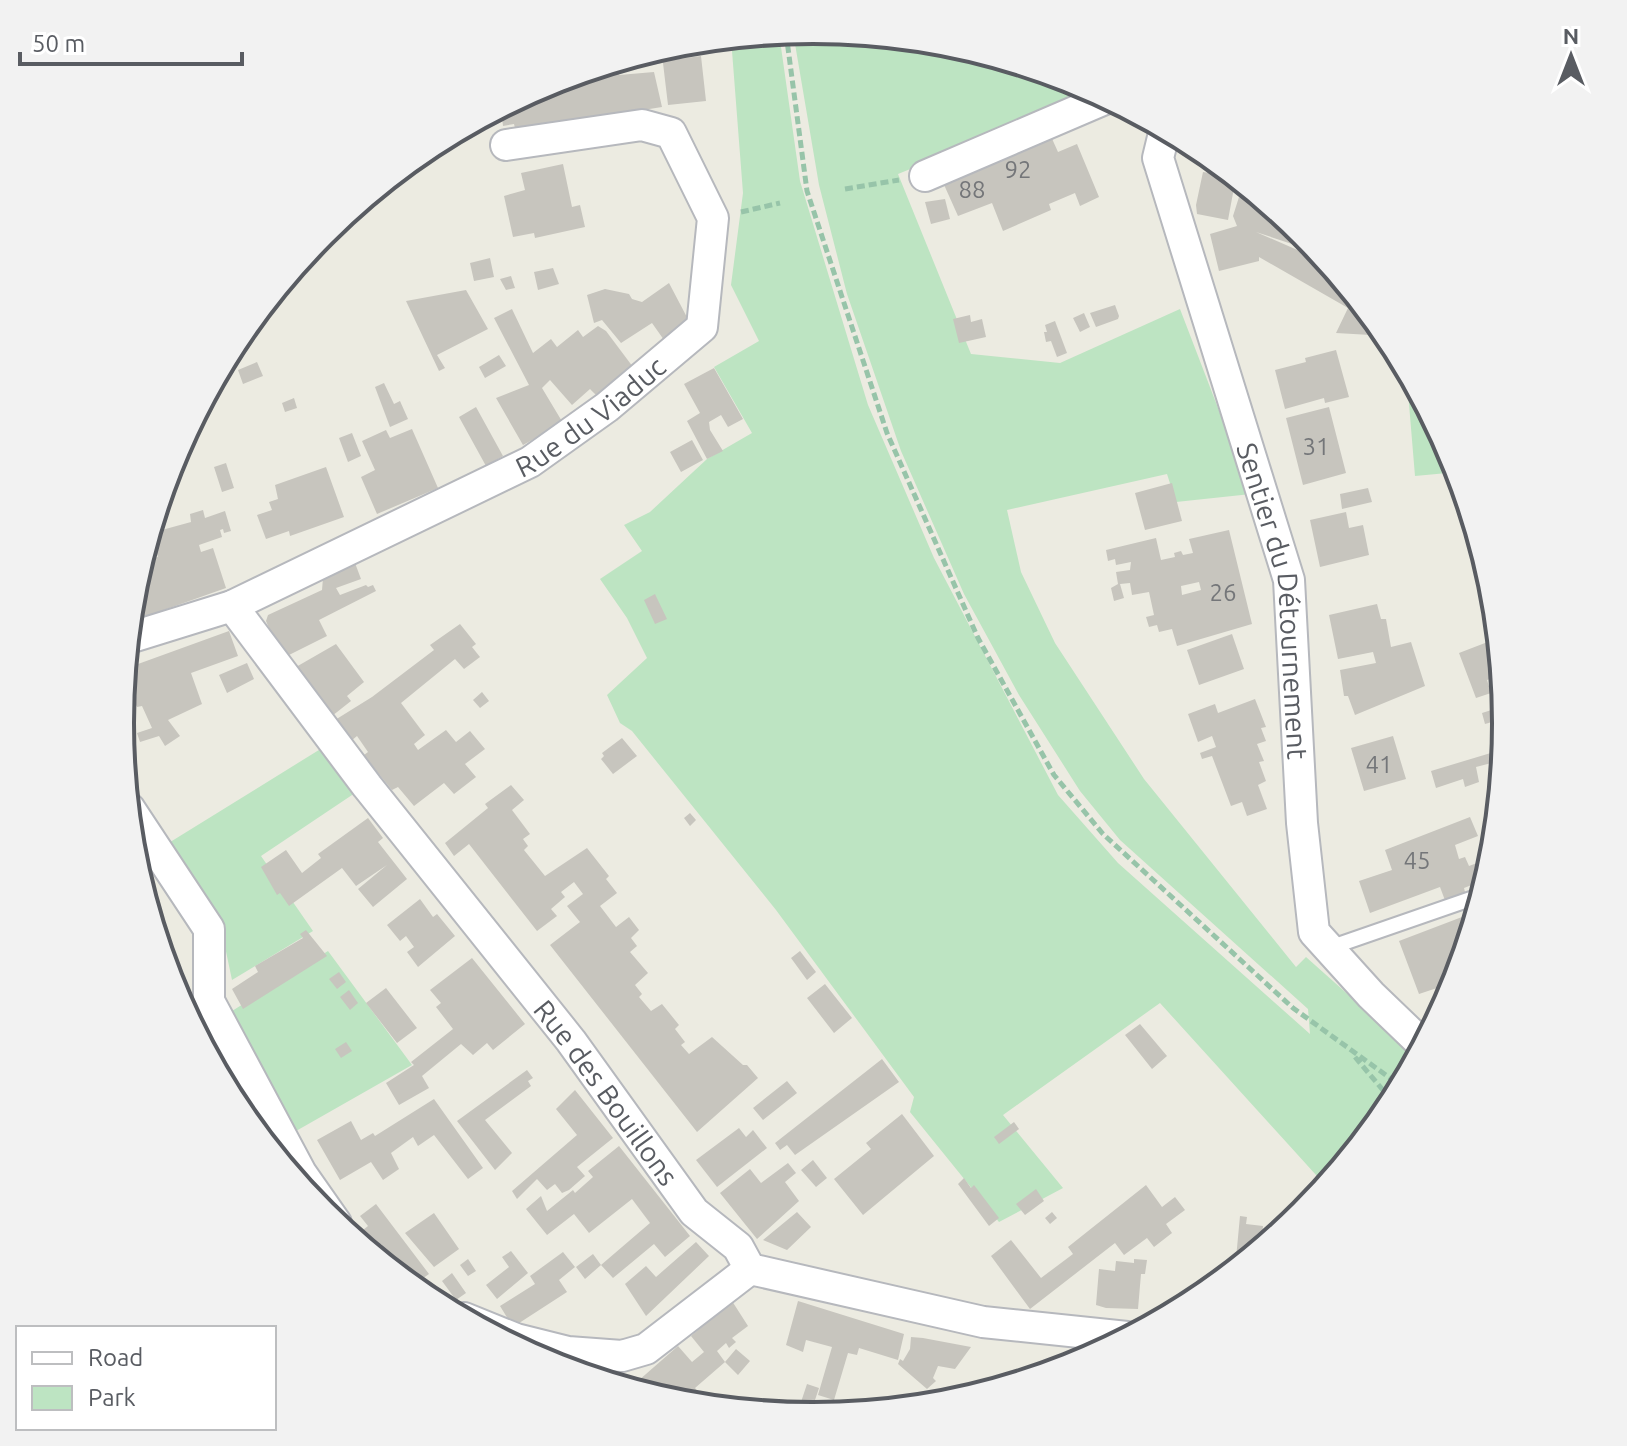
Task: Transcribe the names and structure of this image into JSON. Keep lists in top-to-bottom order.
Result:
{
  "streets": {
    "street": ["Rue du Viaduc", "Sentier du Détournement", "Rue des Bouillons"]
  },
  "crossings": [
    ["Rue du Viaduc", "Rue des Bouillons"]
  ],
  "house_numbers": [
    "92",
    "88",
    "31",
    "26",
    "41",
    "45"
  ],
  "legend": ["Road", "Park"],
  "scale_bar": "50 m",
  "north": "top"
}
